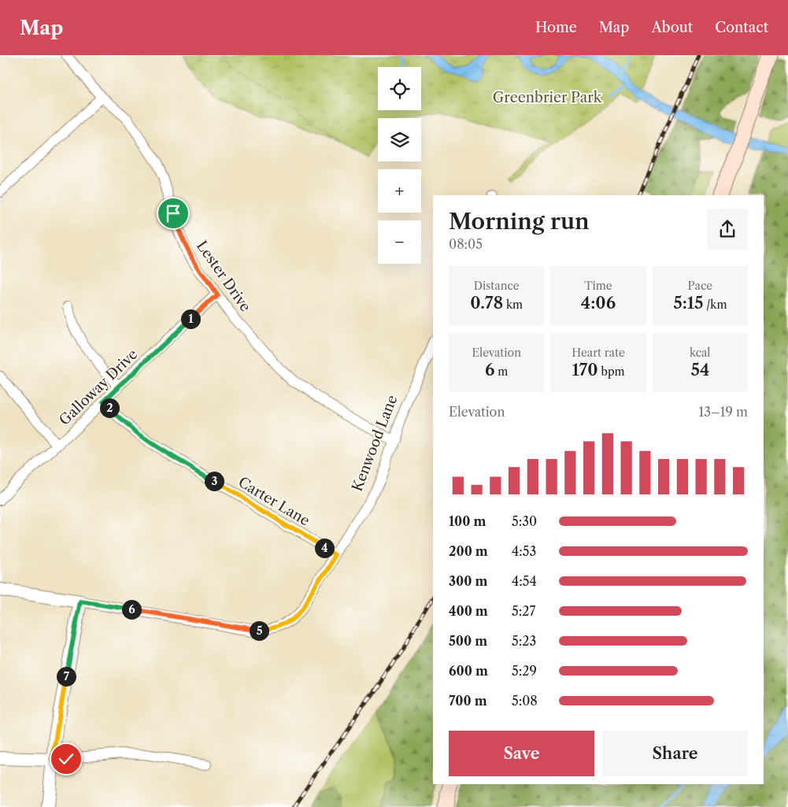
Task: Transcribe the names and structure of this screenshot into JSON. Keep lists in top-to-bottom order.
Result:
{
  "streets": {
    "street": [
      "Lester Drive",
      "Galloway Drive",
      "Kenwood Lane",
      "Carter Lane"
    ]
  },
  "crossings": [
    ["Lester Drive", "Galloway Drive"],
    ["Lester Drive", "Kenwood Lane"],
    ["Galloway Drive", "Carter Lane"],
    ["Kenwood Lane", "Carter Lane"]
  ],
  "parks": ["Greenbrier Park"],
  "page": {
    "header": "Map",
    "nav": [
      "Home",
      "Map",
      "About",
      "Contact"
    ],
    "map_buttons": ["+", "−"],
    "heading": ["Morning run", "08:05"],
    "stats": [
      ["Distance", "0.78 km"],
      ["Time", "4:06"],
      ["Pace", "5:15 /km"],
      ["Elevation", "6 m"],
      ["Heart rate", "170 bpm"],
      ["kcal", "54"]
    ],
    "pins": [
      "1",
      "2",
      "3",
      "4",
      "6",
      "5",
      "7"
    ],
    "chart": ["Elevation", "13–19 m"],
    "list": [
      {
        "name": "100 m",
        "note": "5:30"
      },
      {
        "name": "200 m",
        "note": "4:53"
      },
      {
        "name": "300 m",
        "note": "4:54"
      },
      {
        "name": "400 m",
        "note": "5:27"
      },
      {
        "name": "500 m",
        "note": "5:23"
      },
      {
        "name": "600 m",
        "note": "5:29"
      },
      {
        "name": "700 m",
        "note": "5:08"
      }
    ],
    "buttons": ["Save", "Share"]
  }
}
